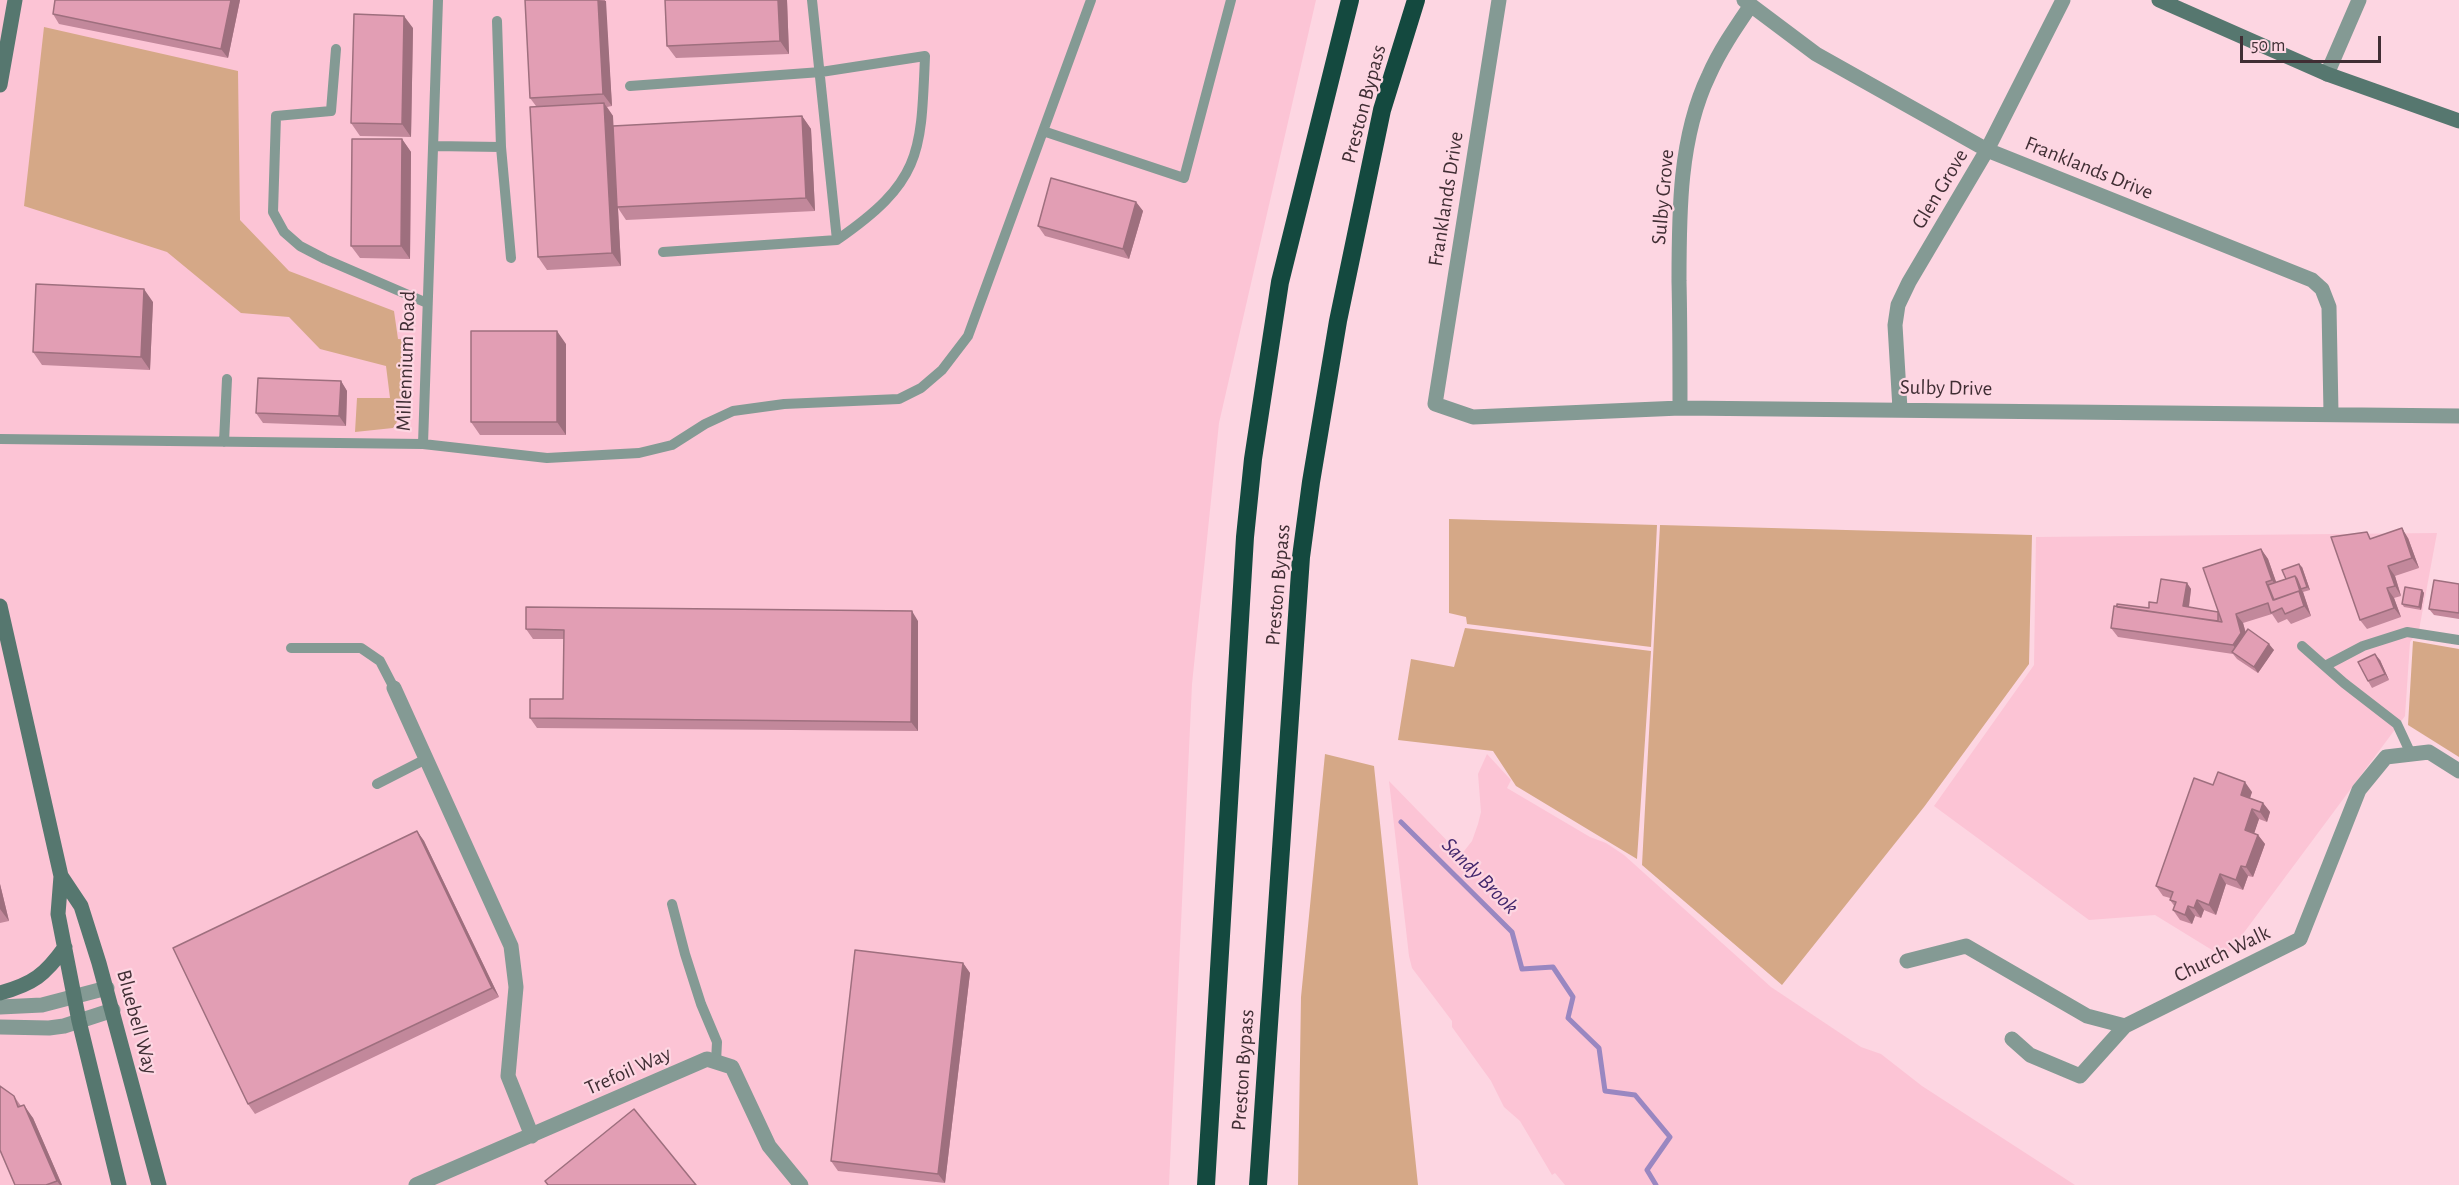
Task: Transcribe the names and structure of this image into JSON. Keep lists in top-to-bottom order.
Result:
{
  "streets": {
    "highway": ["Preston Bypass"],
    "main road": ["Bluebell Way"],
    "street": [
      "Franklands Drive",
      "Glen Grove",
      "Sulby Grove",
      "Sulby Drive",
      "Church Walk",
      "Trefoil Way"
    ],
    "lane": ["Millennium Road"]
  },
  "crossings": [
    ["Franklands Drive", "Glen Grove"],
    ["Franklands Drive", "Sulby Grove"],
    ["Franklands Drive", "Sulby Drive"],
    ["Glen Grove", "Sulby Drive"],
    ["Sulby Grove", "Sulby Drive"]
  ],
  "water": ["Sandy Brook"],
  "scale_bar": "50 m"
}
